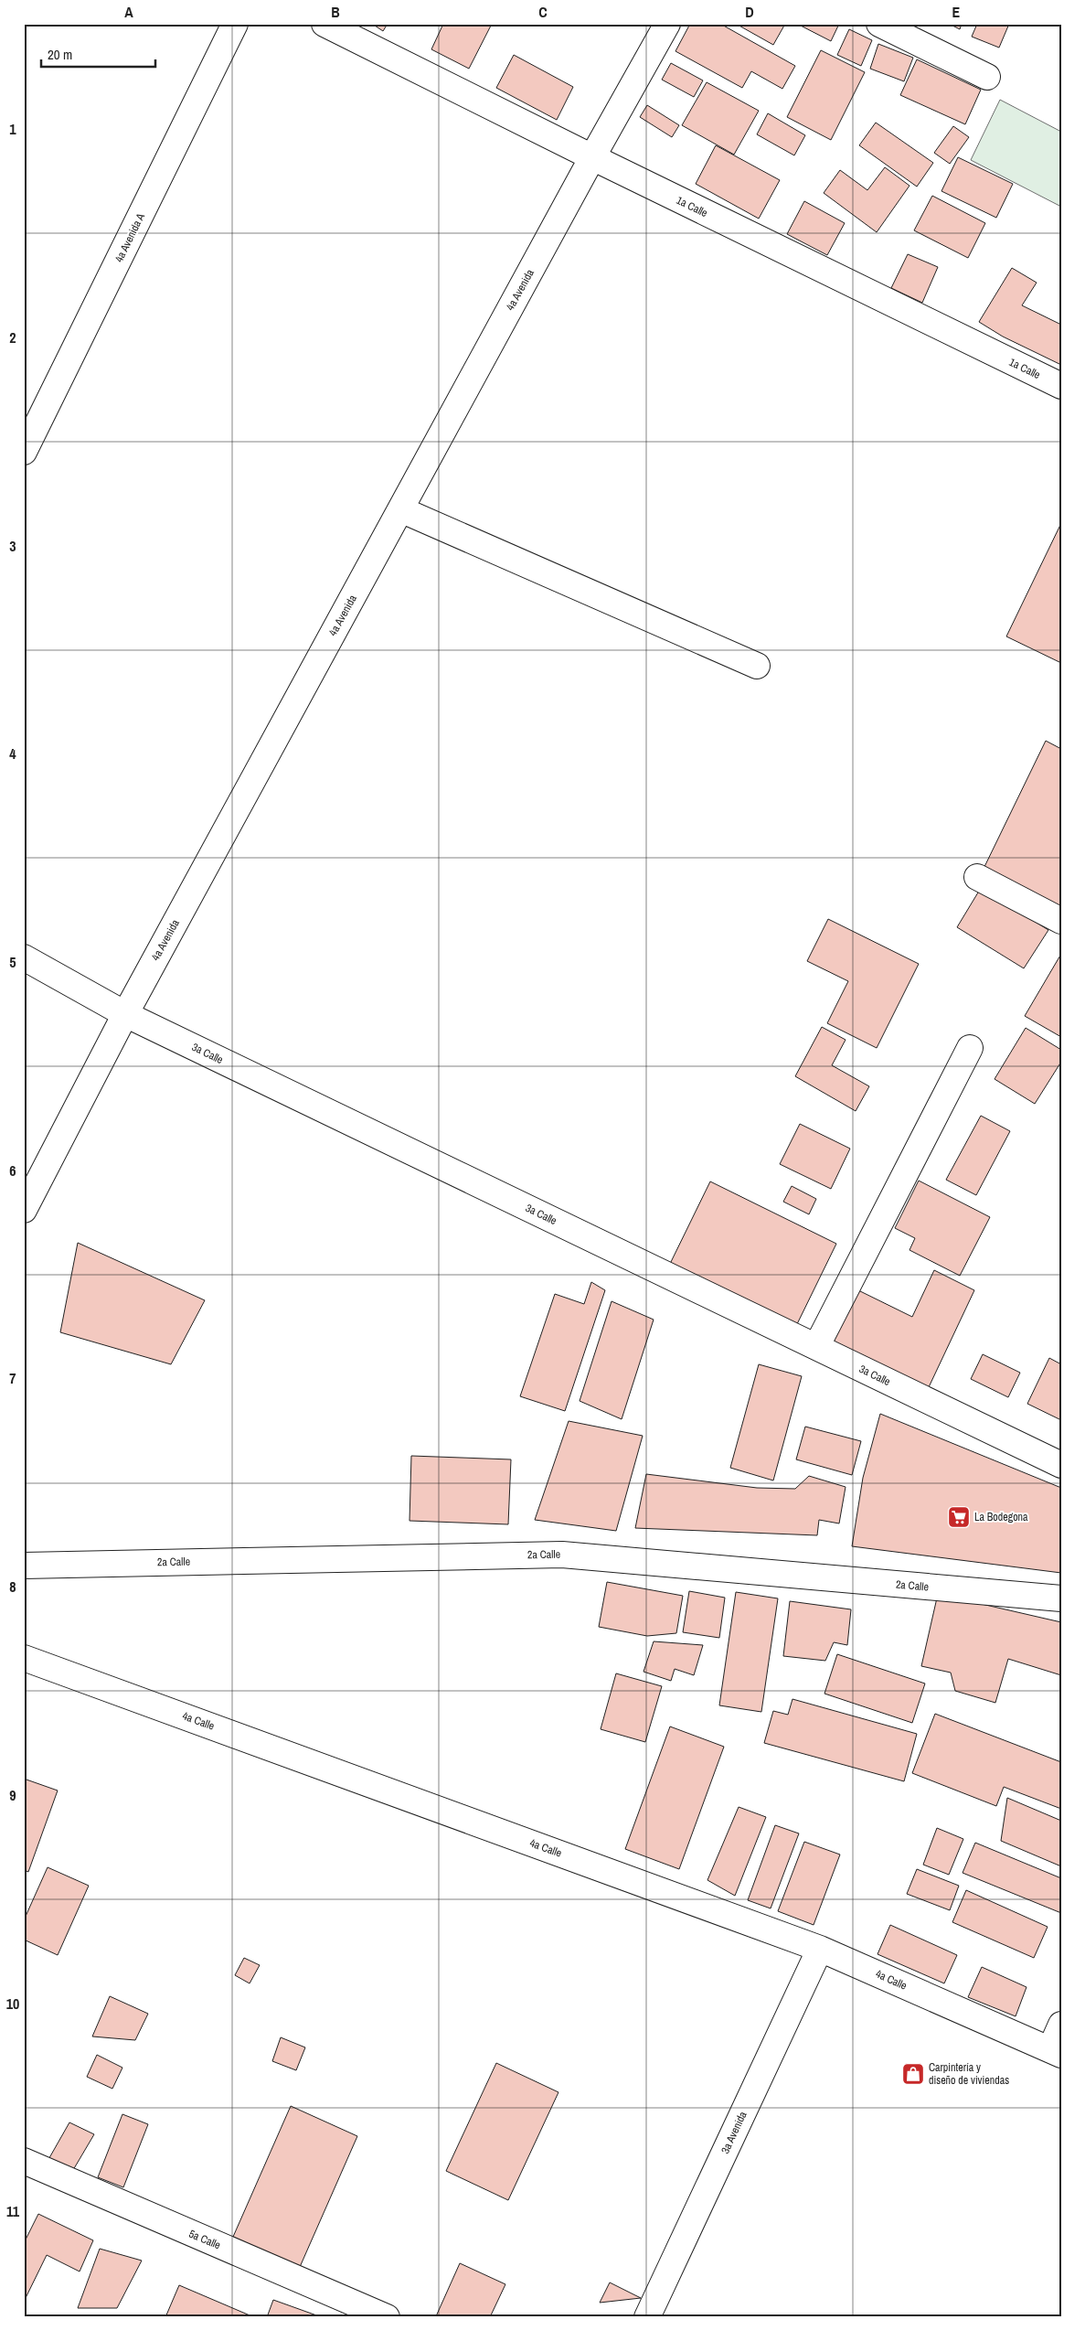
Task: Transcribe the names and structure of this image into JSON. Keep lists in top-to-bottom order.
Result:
{
  "streets": {
    "street": [
      "1a Calle",
      "4a Avenida A",
      "4a Avenida",
      "3a Calle",
      "2a Calle",
      "4a Calle",
      "3a Avenida",
      "5a Calle"
    ]
  },
  "crossings": [
    ["1a Calle", "4a Avenida"],
    ["4a Avenida", "3a Calle"],
    ["4a Calle", "3a Avenida"]
  ],
  "places": {
    "supermarket": ["La Bodegona"],
    "shop": ["Carpintería y diseño de viviendas"]
  },
  "scale_bar": "20 m",
  "grid": {
    "columns": [
      "A",
      "B",
      "C",
      "D",
      "E"
    ],
    "rows": [
      "1",
      "2",
      "3",
      "4",
      "5",
      "6",
      "7",
      "8",
      "9",
      "10",
      "11"
    ]
  }
}
